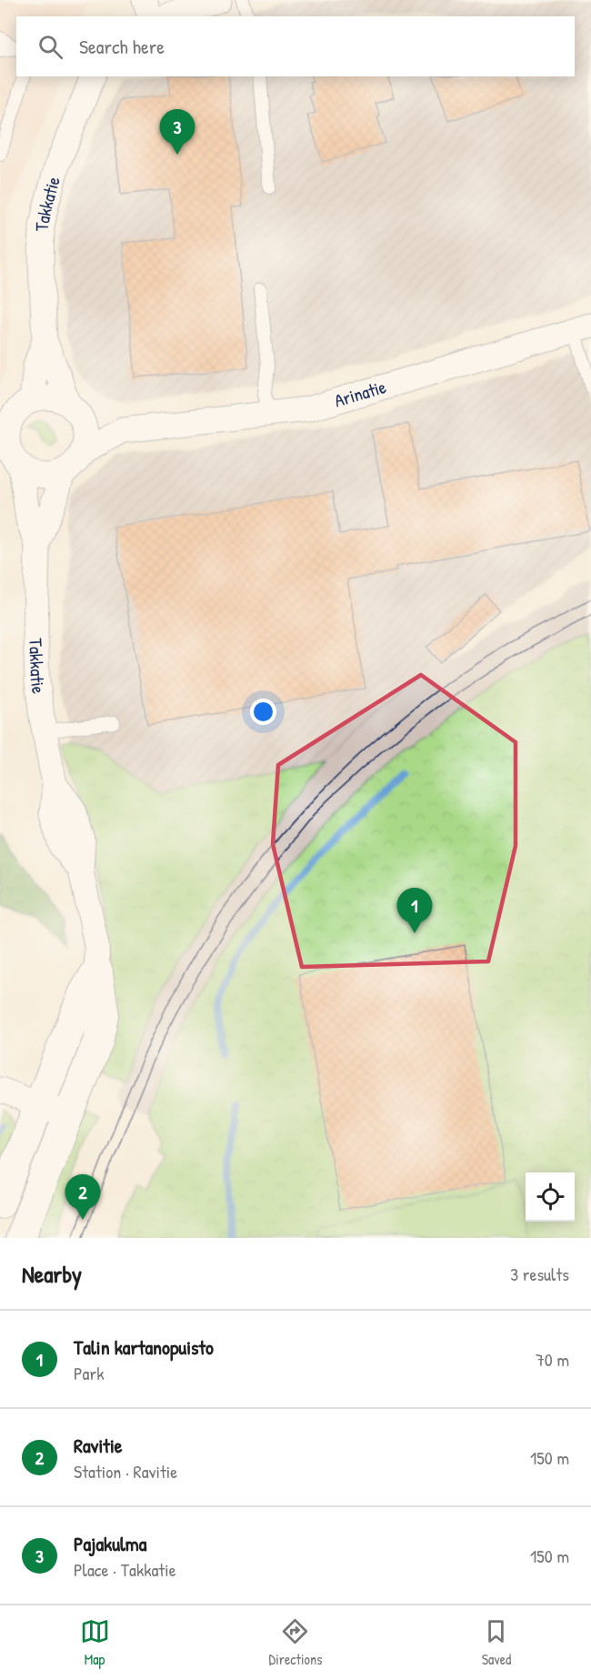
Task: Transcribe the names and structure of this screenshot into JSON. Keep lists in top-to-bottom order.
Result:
{
  "streets": {
    "street": ["Takkatie", "Arinatie"]
  },
  "crossings": [
    ["Takkatie", "Arinatie"]
  ],
  "page": {
    "search": "Search here",
    "pins": ["3", "1", "2"],
    "heading": ["Nearby", "3 results"],
    "list": [
      {
        "mark": "1",
        "name": "Talin kartanopuisto",
        "note": "Park",
        "value": "70 m"
      },
      {
        "mark": "2",
        "name": "Ravitie",
        "note": "Station · Ravitie",
        "value": "150 m"
      },
      {
        "mark": "3",
        "name": "Pajakulma",
        "note": "Place · Takkatie",
        "value": "150 m"
      }
    ],
    "nav": ["Map", "Directions", "Saved"]
  }
}
